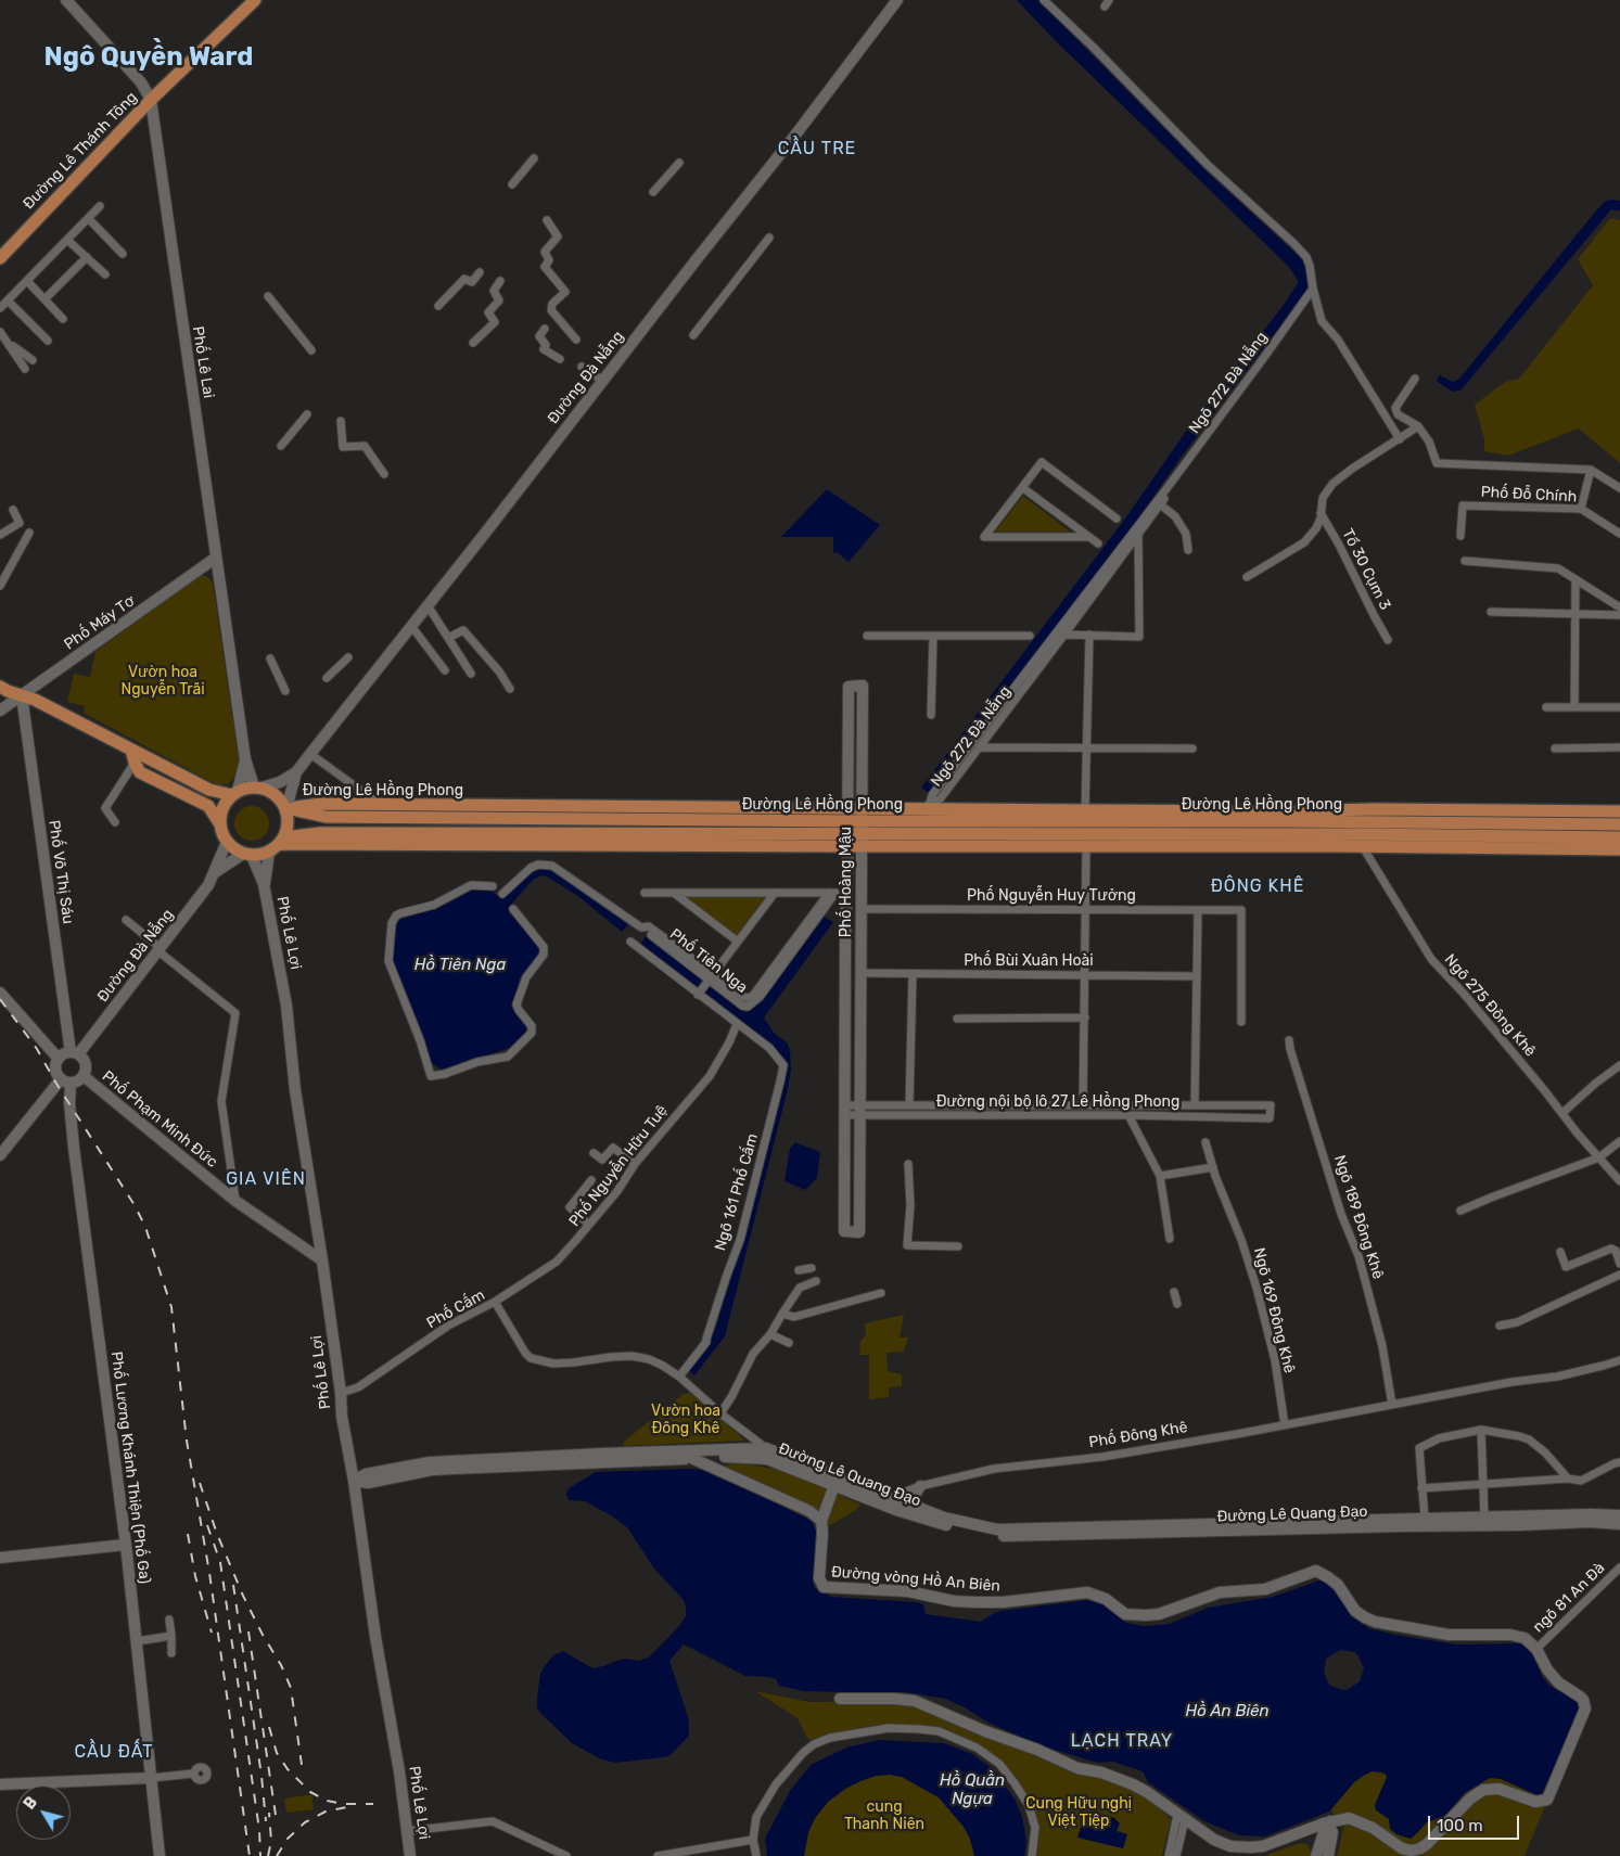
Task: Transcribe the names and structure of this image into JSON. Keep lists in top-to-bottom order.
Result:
{
  "streets": {
    "main road": ["Đường Lê Thánh Tông", "Đường Lê Hồng Phong"],
    "street": [
      "Phố Lê Lai",
      "Đường Đà Nẵng",
      "Ngõ 272 Đà Nẵng",
      "Phố Đỗ Chính",
      "Tổ 30 Cụm 3",
      "Phố Máy Tơ",
      "Phố Võ Thị Sáu",
      "Phố Hoàng Mậu",
      "Phố Nguyễn Huy Tưởng",
      "Phố Lê Lợi",
      "Phố Tiên Nga",
      "Phố Bùi Xuân Hoài",
      "Ngõ 275 Đông Khê",
      "Đường nội bộ lô 27 Lê Hồng Phong",
      "Phố Phạm Minh Đức",
      "Phố Nguyễn Hữu Tuệ",
      "Ngõ 161 Phố Cấm",
      "Ngõ 189 Đông Khê",
      "Phố Cấm",
      "Ngõ 169 Đông Khê",
      "Phố Đông Khê",
      "Phố Lương Khánh Thiện (Phố Ga)",
      "Đường Lê Quang Đạo",
      "Đường vòng Hồ An Biên",
      "ngõ 81 An Đà"
    ]
  },
  "crossings": [
    ["Đường Lê Thánh Tông", "Phố Lê Lai"],
    ["Phố Lê Lai", "Đường Đà Nẵng"],
    ["Phố Lê Lai", "Phố Máy Tơ"],
    ["Phố Lê Lai", "Đường Lê Hồng Phong"],
    ["Phố Lê Lai", "Phố Lê Lợi"],
    ["Đường Đà Nẵng", "Đường Lê Hồng Phong"],
    ["Đường Đà Nẵng", "Phố Võ Thị Sáu"],
    ["Đường Đà Nẵng", "Phố Lê Lợi"],
    ["Đường Đà Nẵng", "Phố Phạm Minh Đức"],
    ["Đường Đà Nẵng", "Phố Lương Khánh Thiện (Phố Ga)"],
    ["Ngõ 272 Đà Nẵng", "Đường Lê Hồng Phong"],
    ["Phố Máy Tơ", "Phố Võ Thị Sáu"],
    ["Đường Lê Hồng Phong", "Phố Hoàng Mậu"],
    ["Đường Lê Hồng Phong", "Phố Lê Lợi"],
    ["Đường Lê Hồng Phong", "Ngõ 275 Đông Khê"],
    ["Phố Võ Thị Sáu", "Phố Phạm Minh Đức"],
    ["Phố Võ Thị Sáu", "Phố Lương Khánh Thiện (Phố Ga)"],
    ["Phố Hoàng Mậu", "Phố Nguyễn Huy Tưởng"],
    ["Phố Hoàng Mậu", "Phố Tiên Nga"],
    ["Phố Hoàng Mậu", "Phố Bùi Xuân Hoài"],
    ["Phố Hoàng Mậu", "Đường nội bộ lô 27 Lê Hồng Phong"],
    ["Phố Lê Lợi", "Phố Phạm Minh Đức"],
    ["Phố Lê Lợi", "Phố Cấm"],
    ["Phố Lê Lợi", "Đường Lê Quang Đạo"],
    ["Phố Phạm Minh Đức", "Phố Lương Khánh Thiện (Phố Ga)"],
    ["Phố Nguyễn Hữu Tuệ", "Ngõ 161 Phố Cấm"],
    ["Phố Nguyễn Hữu Tuệ", "Phố Cấm"],
    ["Ngõ 161 Phố Cấm", "Phố Cấm"],
    ["Ngõ 189 Đông Khê", "Phố Đông Khê"],
    ["Ngõ 169 Đông Khê", "Phố Đông Khê"],
    ["Phố Đông Khê", "Đường Lê Quang Đạo"],
    ["Đường Lê Quang Đạo", "Đường vòng Hồ An Biên"],
    ["Đường vòng Hồ An Biên", "ngõ 81 An Đà"]
  ],
  "districts": [
    "Ngô Quyền Ward",
    "CẦU TRE",
    "ĐÔNG KHÊ",
    "GIA VIÊN",
    "LẠCH TRAY",
    "CẦU ĐẤT"
  ],
  "water": ["Hồ Tiên Nga", "Hồ An Biên", "Hồ Quần Ngựa"],
  "parks": [
    "Vườn hoa Nguyễn Trãi",
    "Vườn hoa Đông Khê",
    "Cung Hữu nghị Việt Tiệp",
    "cung Thanh Niên"
  ],
  "scale_bar": "100 m",
  "north": "top left"
}
